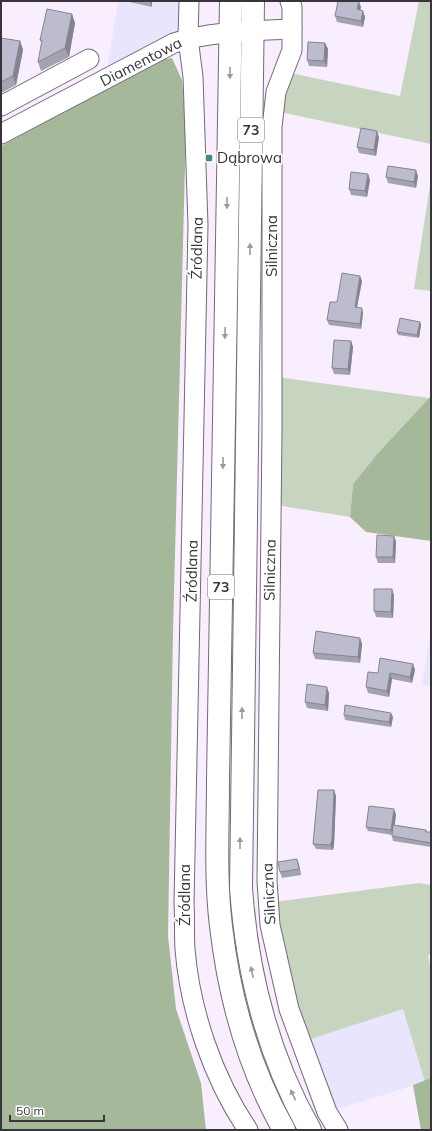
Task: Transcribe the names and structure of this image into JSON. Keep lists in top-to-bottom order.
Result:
{
  "streets": {
    "main road": ["73"],
    "street": ["Diamentowa", "Silniczna", "Źródlana"]
  },
  "crossings": [
    ["Diamentowa", "73"],
    ["Diamentowa", "Silniczna"],
    ["Diamentowa", "Źródlana"]
  ],
  "places": {
    "transit": ["Dąbrowa"]
  },
  "scale_bar": "50 m"
}
